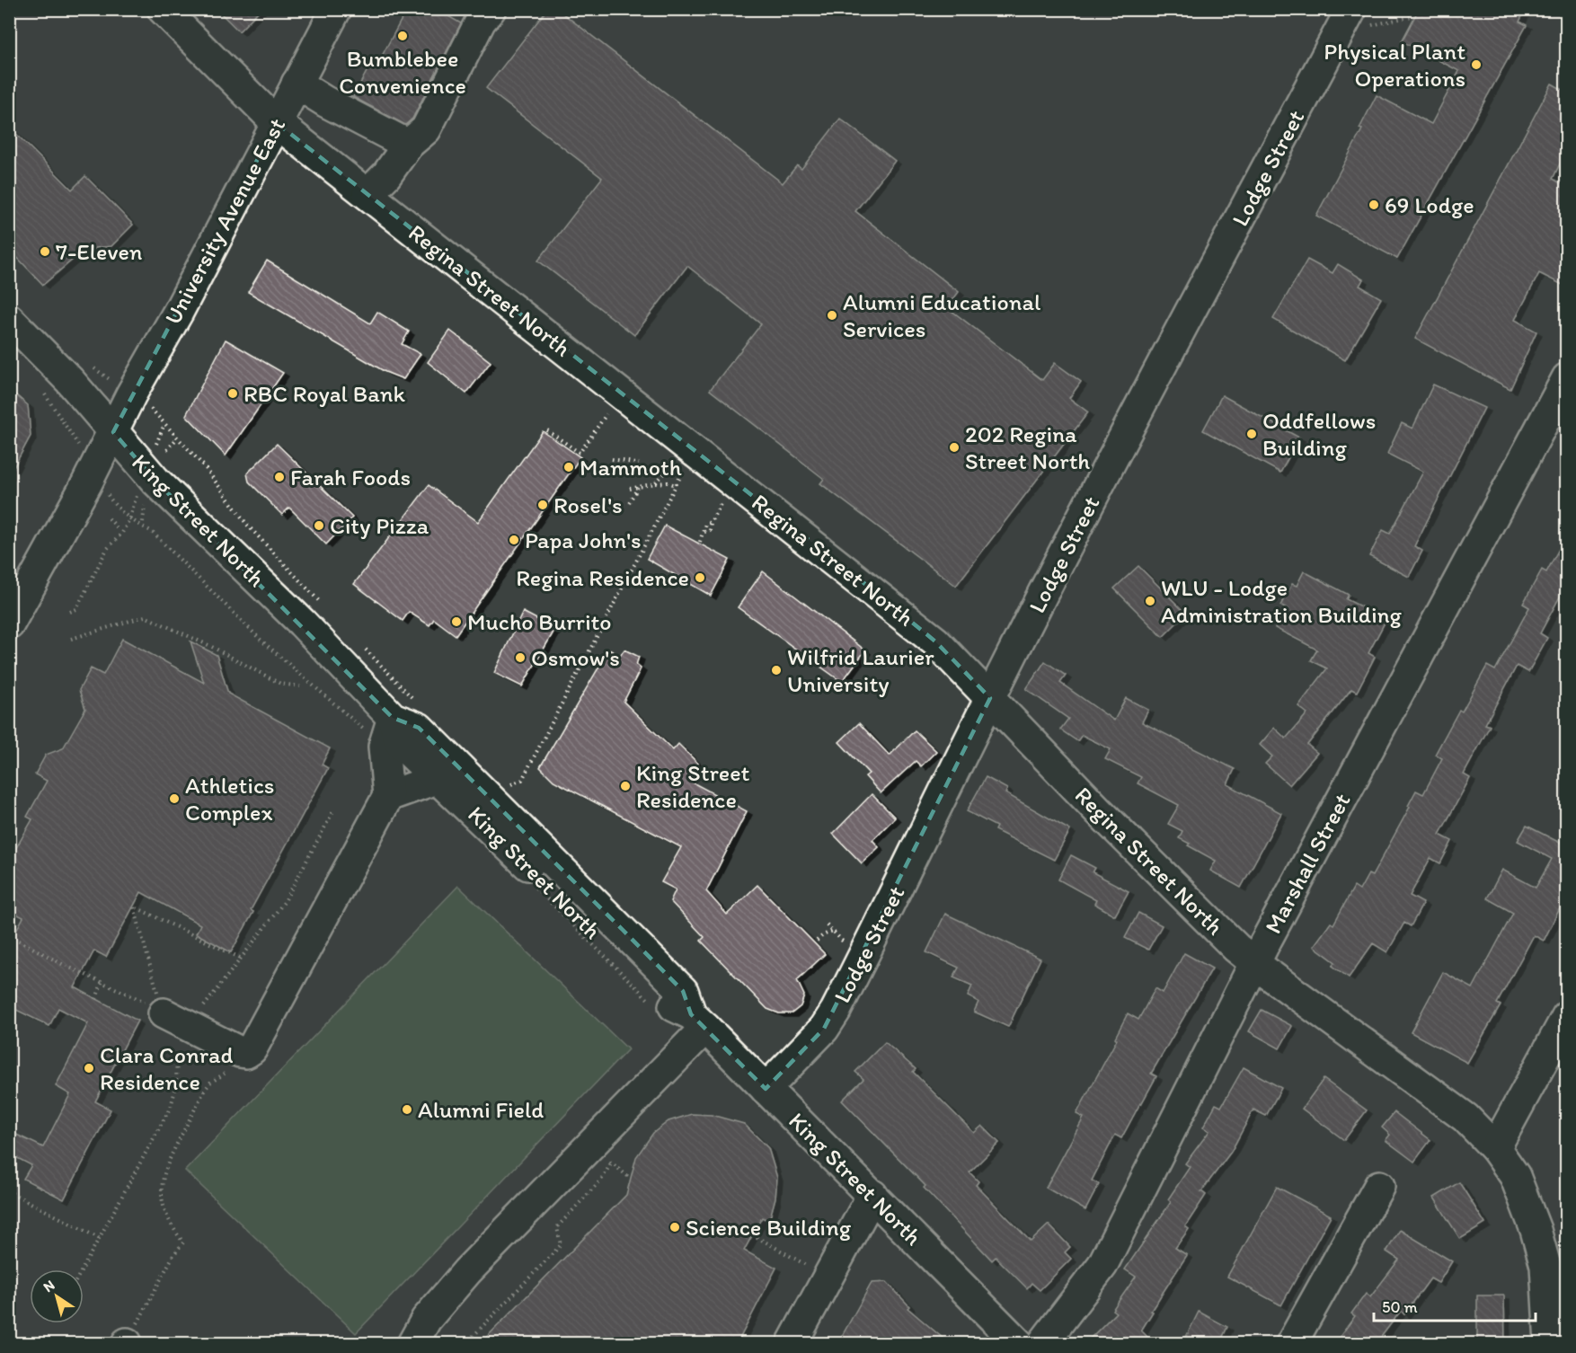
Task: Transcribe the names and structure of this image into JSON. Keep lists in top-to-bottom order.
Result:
{
  "streets": {
    "street": [
      "Lodge Street",
      "University Avenue East",
      "Regina Street North",
      "King Street North",
      "Marshall Street"
    ]
  },
  "crossings": [
    ["Lodge Street", "Regina Street North"],
    ["Lodge Street", "King Street North"],
    ["University Avenue East", "Regina Street North"],
    ["University Avenue East", "King Street North"],
    ["Regina Street North", "Marshall Street"]
  ],
  "places": [
    "Bumblebee Convenience",
    "Physical Plant Operations",
    "69 Lodge",
    "7-Eleven",
    "Alumni Educational Services",
    "RBC Royal Bank",
    "Oddfellows Building",
    "202 Regina Street North",
    "Mammoth",
    "Farah Foods",
    "Rosel's",
    "City Pizza",
    "Papa John's",
    "Regina Residence",
    "WLU - Lodge Administration Building",
    "Mucho Burrito",
    "Osmow's",
    "Wilfrid Laurier University",
    "King Street Residence",
    "Athletics Complex",
    "Clara Conrad Residence",
    "Alumni Field",
    "Science Building"
  ],
  "scale_bar": "50 m",
  "north": "top left"
}
